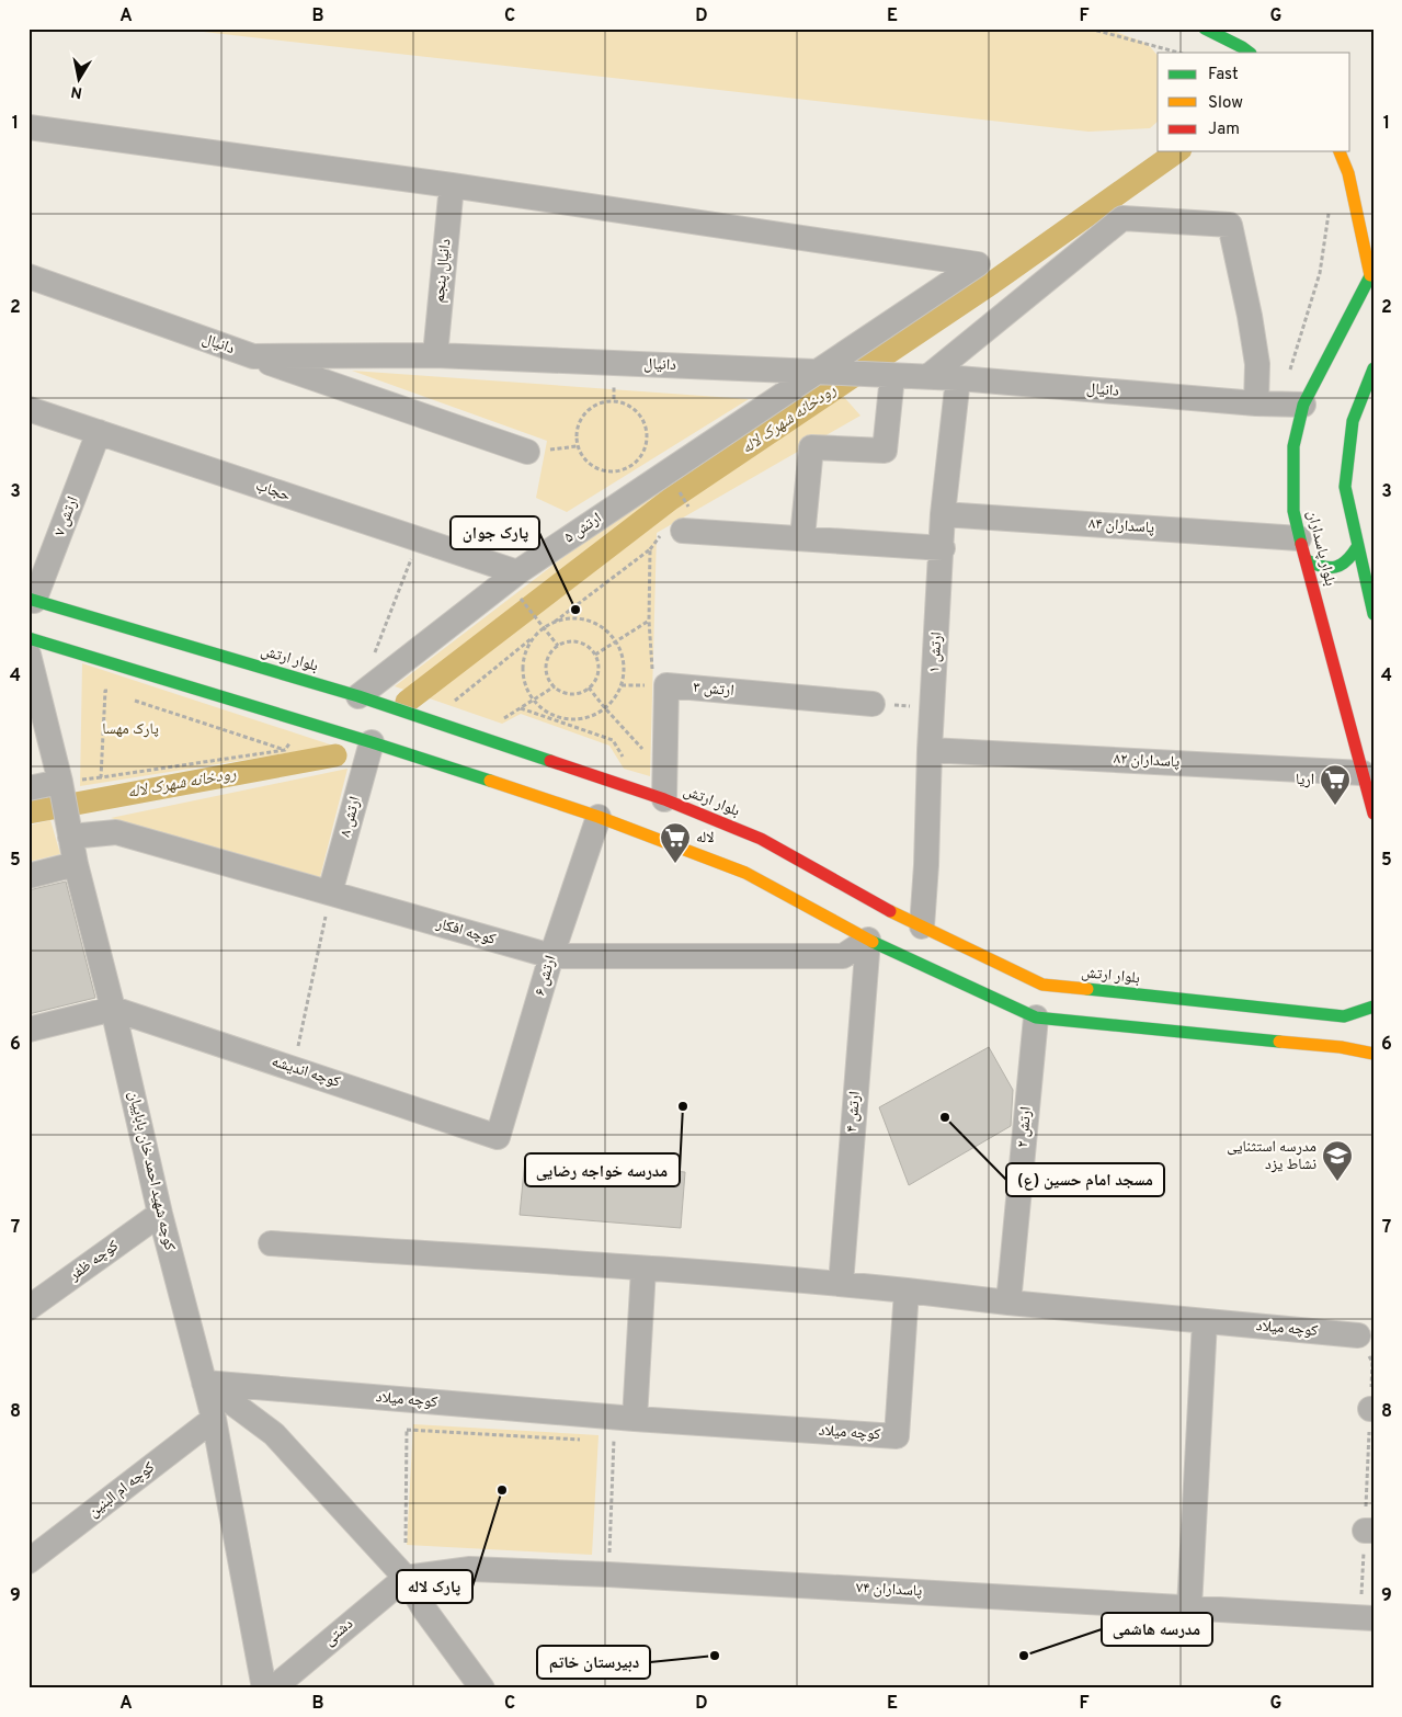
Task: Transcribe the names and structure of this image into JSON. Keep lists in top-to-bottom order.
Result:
{
  "streets": {
    "street": [
      "دانیال پنجم",
      "دانیال",
      "حجاب",
      "ارتش ۷",
      "پاسداران ۸۴",
      "ارتش ۵",
      "بلوار پاسداران",
      "ارتش ۱",
      "بلوار ارتش",
      "ارتش ۳",
      "پاسداران ۸۲",
      "ارتش ۸",
      "کوچه افکار",
      "ارتش ۶",
      "کوچه اندیشه",
      "ارتش ۴",
      "ارتش ۲",
      "کوچه شهید احمد خان باباییان",
      "کوچه ظفر",
      "کوچه میلاد",
      "کوچه ام البنین",
      "پاسداران ۷۴",
      "دشتی"
    ]
  },
  "crossings": [
    ["دانیال پنجم", "دانیال"],
    ["دانیال پنجم", "ارتش ۵"],
    ["دانیال", "ارتش ۵"],
    ["دانیال", "بلوار پاسداران"],
    ["دانیال", "ارتش ۱"],
    ["حجاب", "ارتش ۷"],
    ["حجاب", "ارتش ۵"],
    ["ارتش ۷", "بلوار ارتش"],
    ["پاسداران ۸۴", "بلوار پاسداران"],
    ["پاسداران ۸۴", "ارتش ۱"],
    ["ارتش ۵", "بلوار ارتش"],
    ["بلوار پاسداران", "پاسداران ۸۲"],
    ["ارتش ۱", "بلوار ارتش"],
    ["ارتش ۱", "پاسداران ۸۲"],
    ["بلوار ارتش", "ارتش ۳"],
    ["ارتش ۸", "کوچه افکار"],
    ["کوچه افکار", "ارتش ۶"],
    ["کوچه افکار", "ارتش ۴"],
    ["کوچه افکار", "کوچه شهید احمد خان باباییان"],
    ["ارتش ۶", "کوچه اندیشه"],
    ["کوچه اندیشه", "کوچه شهید احمد خان باباییان"],
    ["ارتش ۲", "کوچه میلاد"],
    ["کوچه شهید احمد خان باباییان", "کوچه ظفر"],
    ["کوچه شهید احمد خان باباییان", "کوچه میلاد"],
    ["کوچه شهید احمد خان باباییان", "کوچه ام البنین"],
    ["پاسداران ۷۴", "دشتی"]
  ],
  "water": ["رودخانه شهرک لاله"],
  "parks": ["پارک مهسا"],
  "places": {
    "other": [
      "پارک جوان",
      "مدرسه خواجه رضایی",
      "مسجد امام حسین (ع)",
      "پارک لاله",
      "دبیرستان خاتم",
      "مدرسه هاشمی"
    ],
    "supermarket": ["اریا", "لاله"],
    "school or university": ["مدرسه استثنایی نشاط یزد"]
  },
  "legend": ["Fast", "Slow", "Jam"],
  "north": "bottom",
  "grid": {
    "columns": [
      "A",
      "B",
      "C",
      "D",
      "E",
      "F",
      "G"
    ],
    "rows": [
      "1",
      "2",
      "3",
      "4",
      "5",
      "6",
      "7",
      "8",
      "9"
    ]
  }
}
